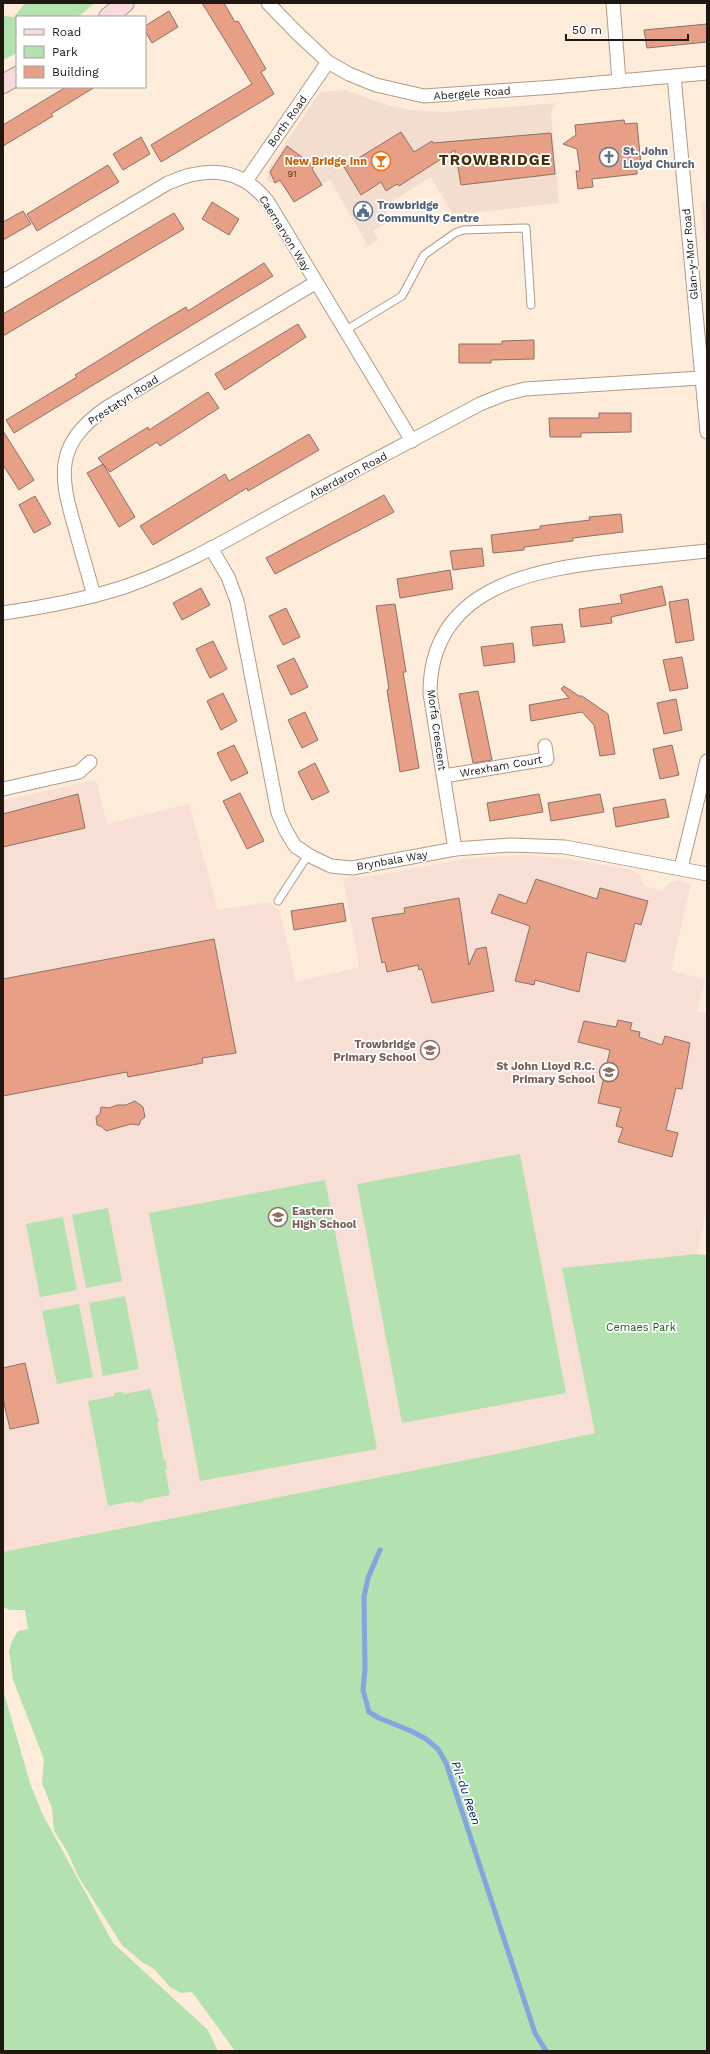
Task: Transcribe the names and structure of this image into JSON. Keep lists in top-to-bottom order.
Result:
{
  "streets": {
    "street": [
      "Abergele Road",
      "Borth Road",
      "Caernarvon Way",
      "Glan-y-Mor Road",
      "Prestatyn Road",
      "Aberdaron Road",
      "Morfa Crescent",
      "Wrexham Court",
      "Brynbala Way"
    ]
  },
  "crossings": [
    ["Abergele Road", "Borth Road"],
    ["Abergele Road", "Glan-y-Mor Road"],
    ["Borth Road", "Caernarvon Way"],
    ["Caernarvon Way", "Prestatyn Road"],
    ["Caernarvon Way", "Aberdaron Road"],
    ["Glan-y-Mor Road", "Aberdaron Road"],
    ["Prestatyn Road", "Aberdaron Road"],
    ["Aberdaron Road", "Brynbala Way"],
    ["Morfa Crescent", "Wrexham Court"],
    ["Morfa Crescent", "Brynbala Way"]
  ],
  "districts": ["TROWBRIDGE"],
  "water": ["Pil-du Reen"],
  "parks": ["Cemaes Park"],
  "places": {
    "church": ["St. John Lloyd Church"],
    "bar": ["New Bridge Inn"],
    "public building": ["Trowbridge Community Centre"],
    "school or university": ["Trowbridge Primary School", "St John Lloyd R.C. Primary School", "Eastern High School"]
  },
  "house_numbers": ["91"],
  "legend": ["Road", "Park", "Building"],
  "scale_bar": "50 m"
}
